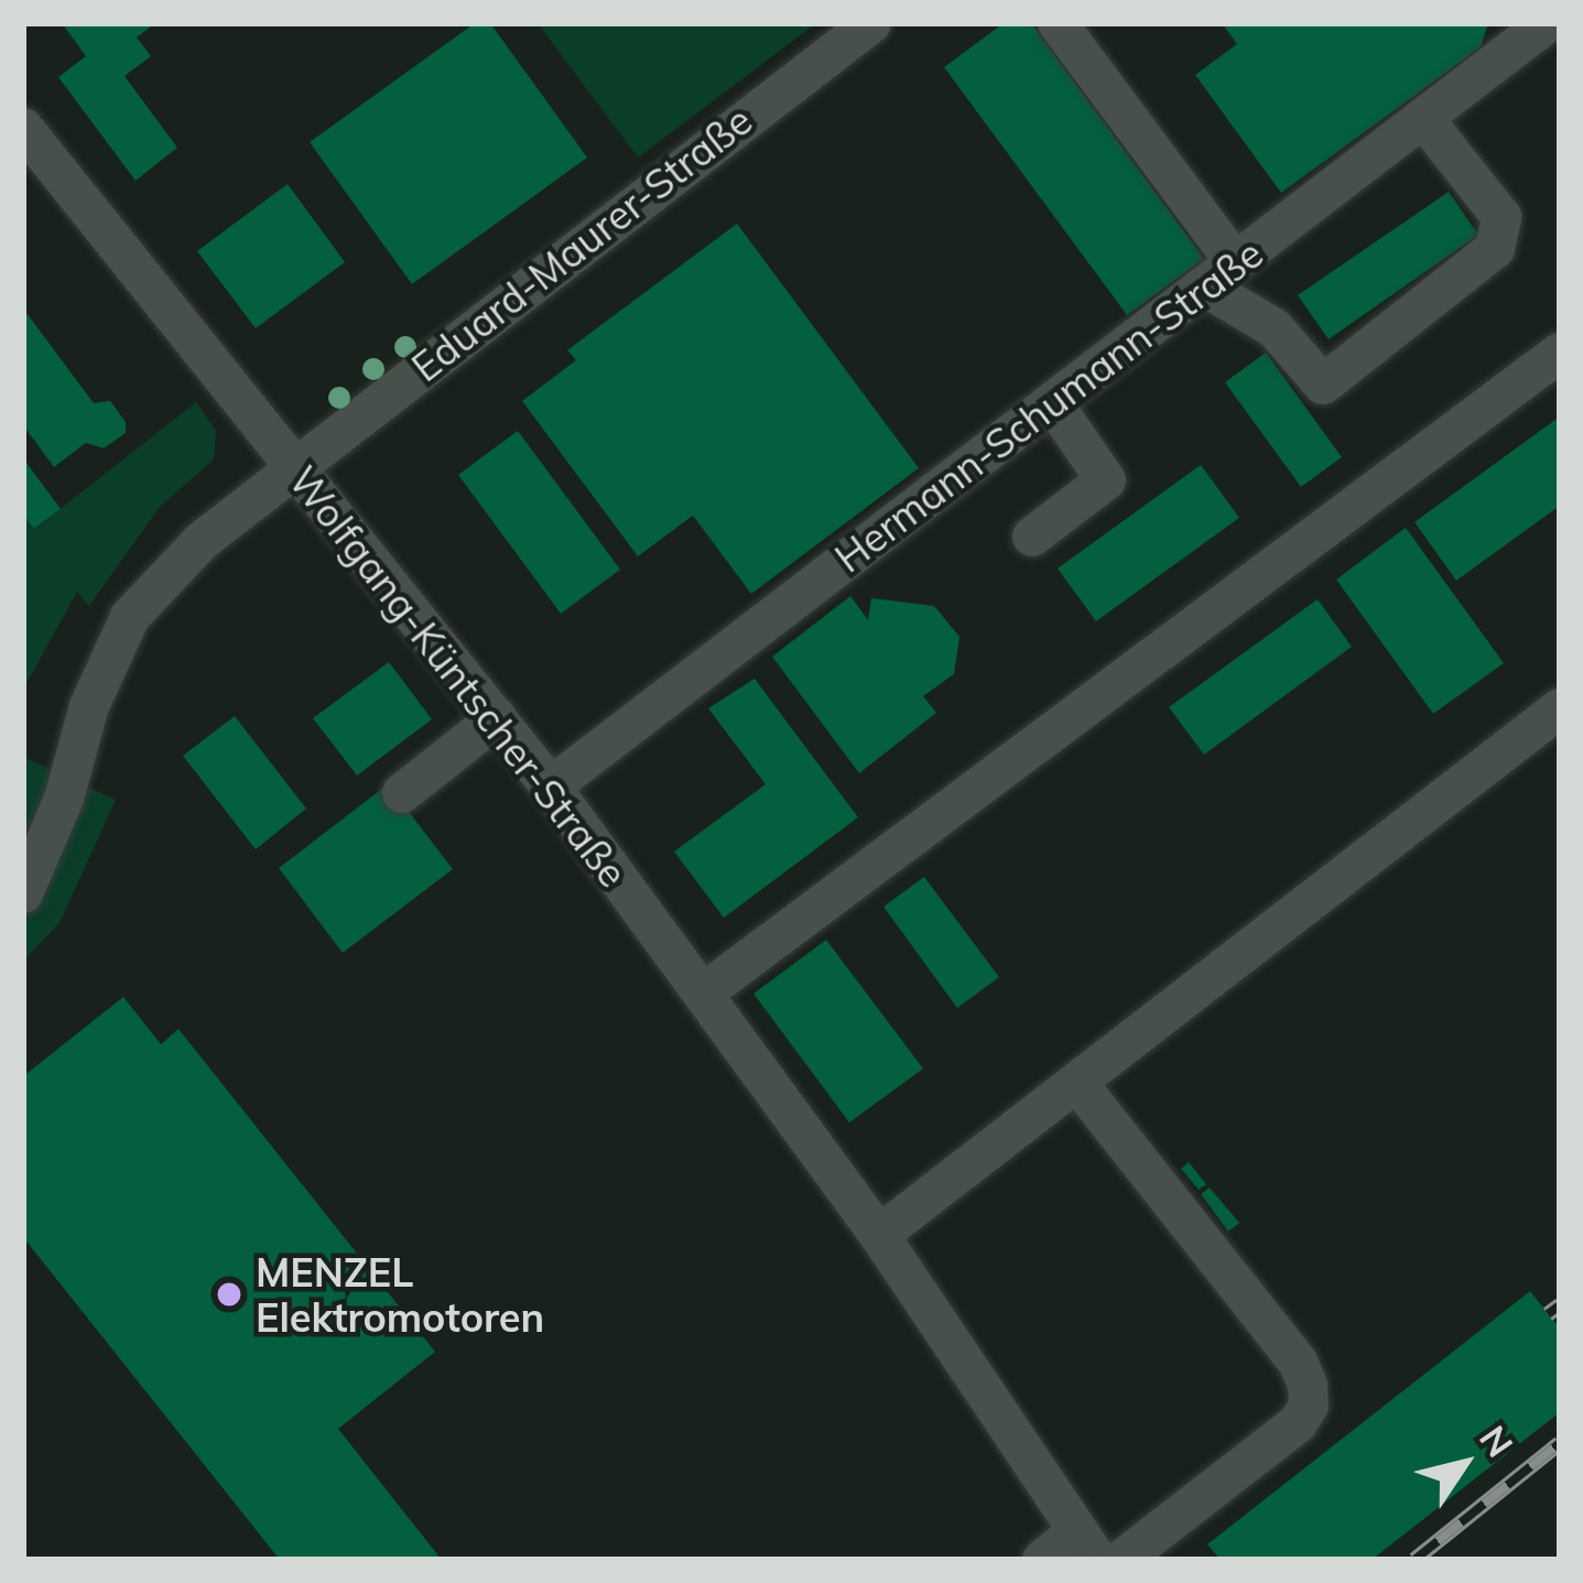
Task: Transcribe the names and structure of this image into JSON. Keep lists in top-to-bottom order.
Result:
{
  "streets": {
    "street": ["Eduard-Maurer-Straße", "Hermann-Schumann-Straße", "Wolfgang-Küntscher-Straße"]
  },
  "crossings": [
    ["Eduard-Maurer-Straße", "Wolfgang-Küntscher-Straße"],
    ["Hermann-Schumann-Straße", "Wolfgang-Küntscher-Straße"]
  ],
  "places": ["MENZEL Elektromotoren"],
  "north": "top right"
}
